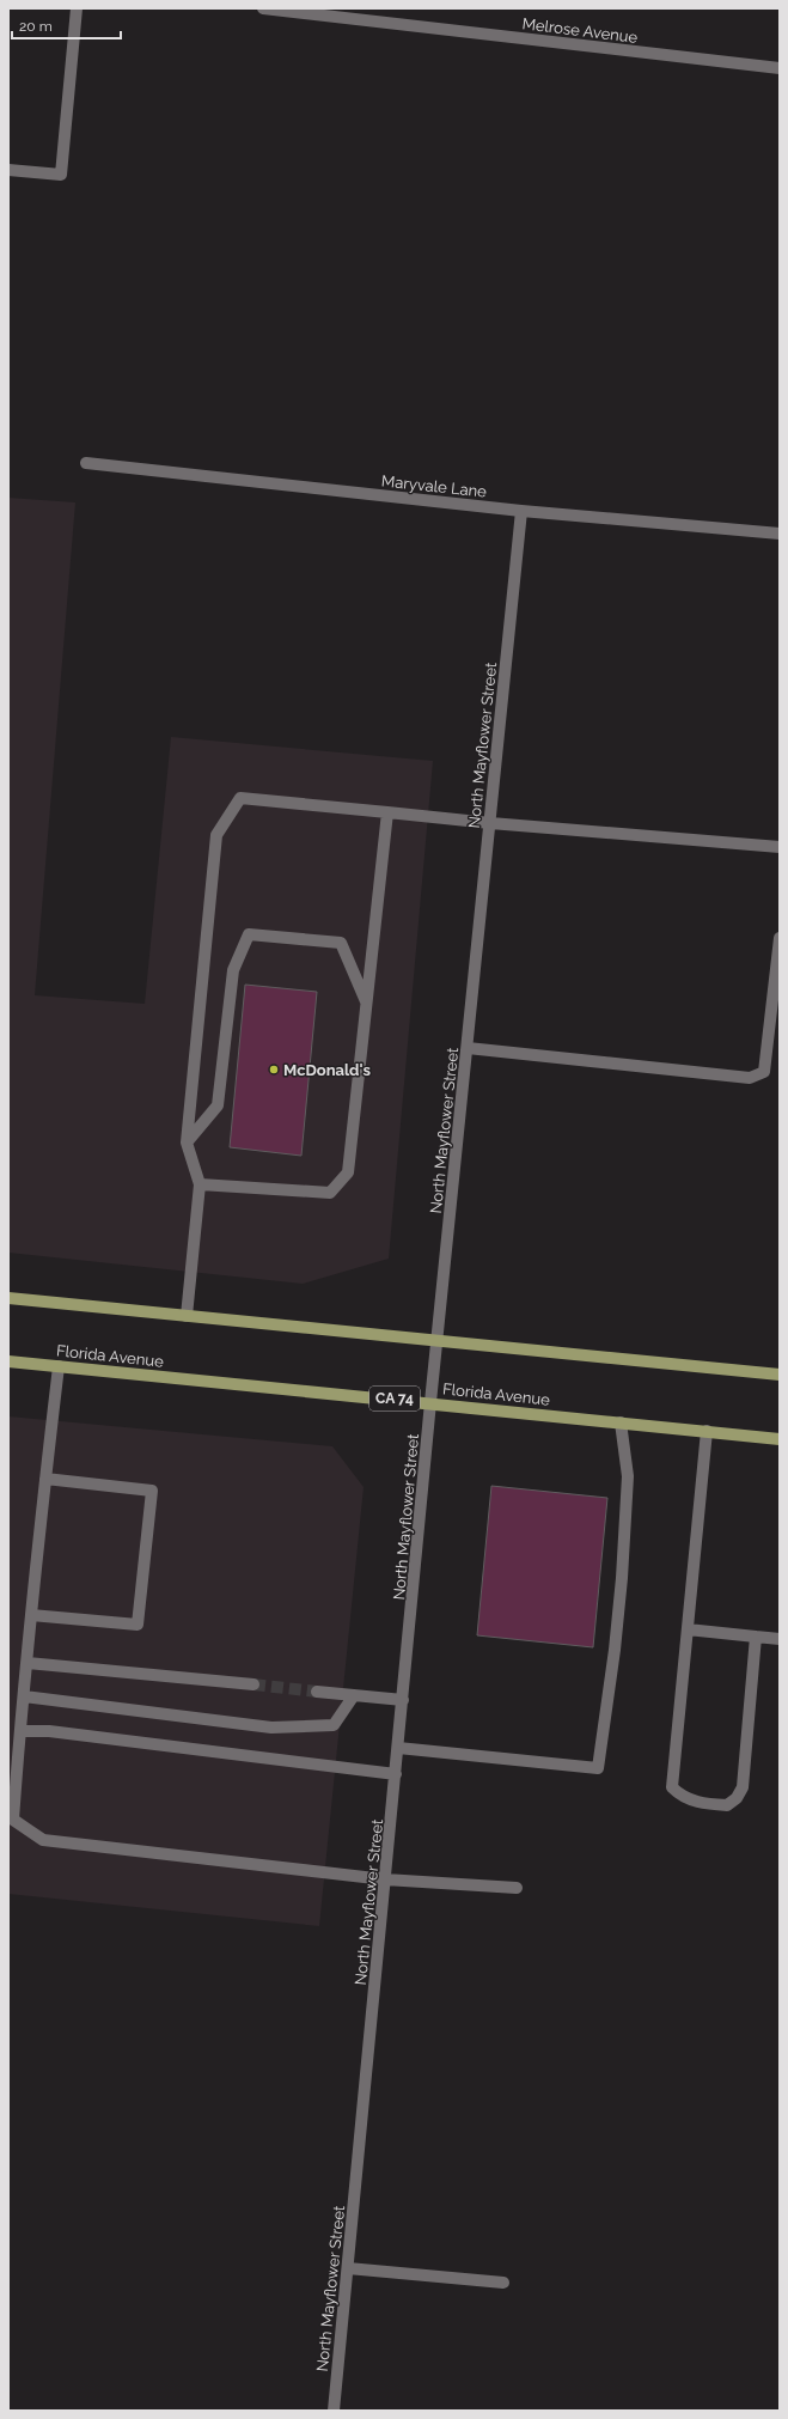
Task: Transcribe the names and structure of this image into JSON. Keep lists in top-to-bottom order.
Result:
{
  "streets": {
    "main road": ["Florida Avenue", "CA 74"],
    "street": ["Melrose Avenue", "Maryvale Lane", "North Mayflower Street"]
  },
  "crossings": [
    ["Maryvale Lane", "North Mayflower Street"],
    ["North Mayflower Street", "Florida Avenue"]
  ],
  "places": ["McDonald's"],
  "scale_bar": "20 m"
}
